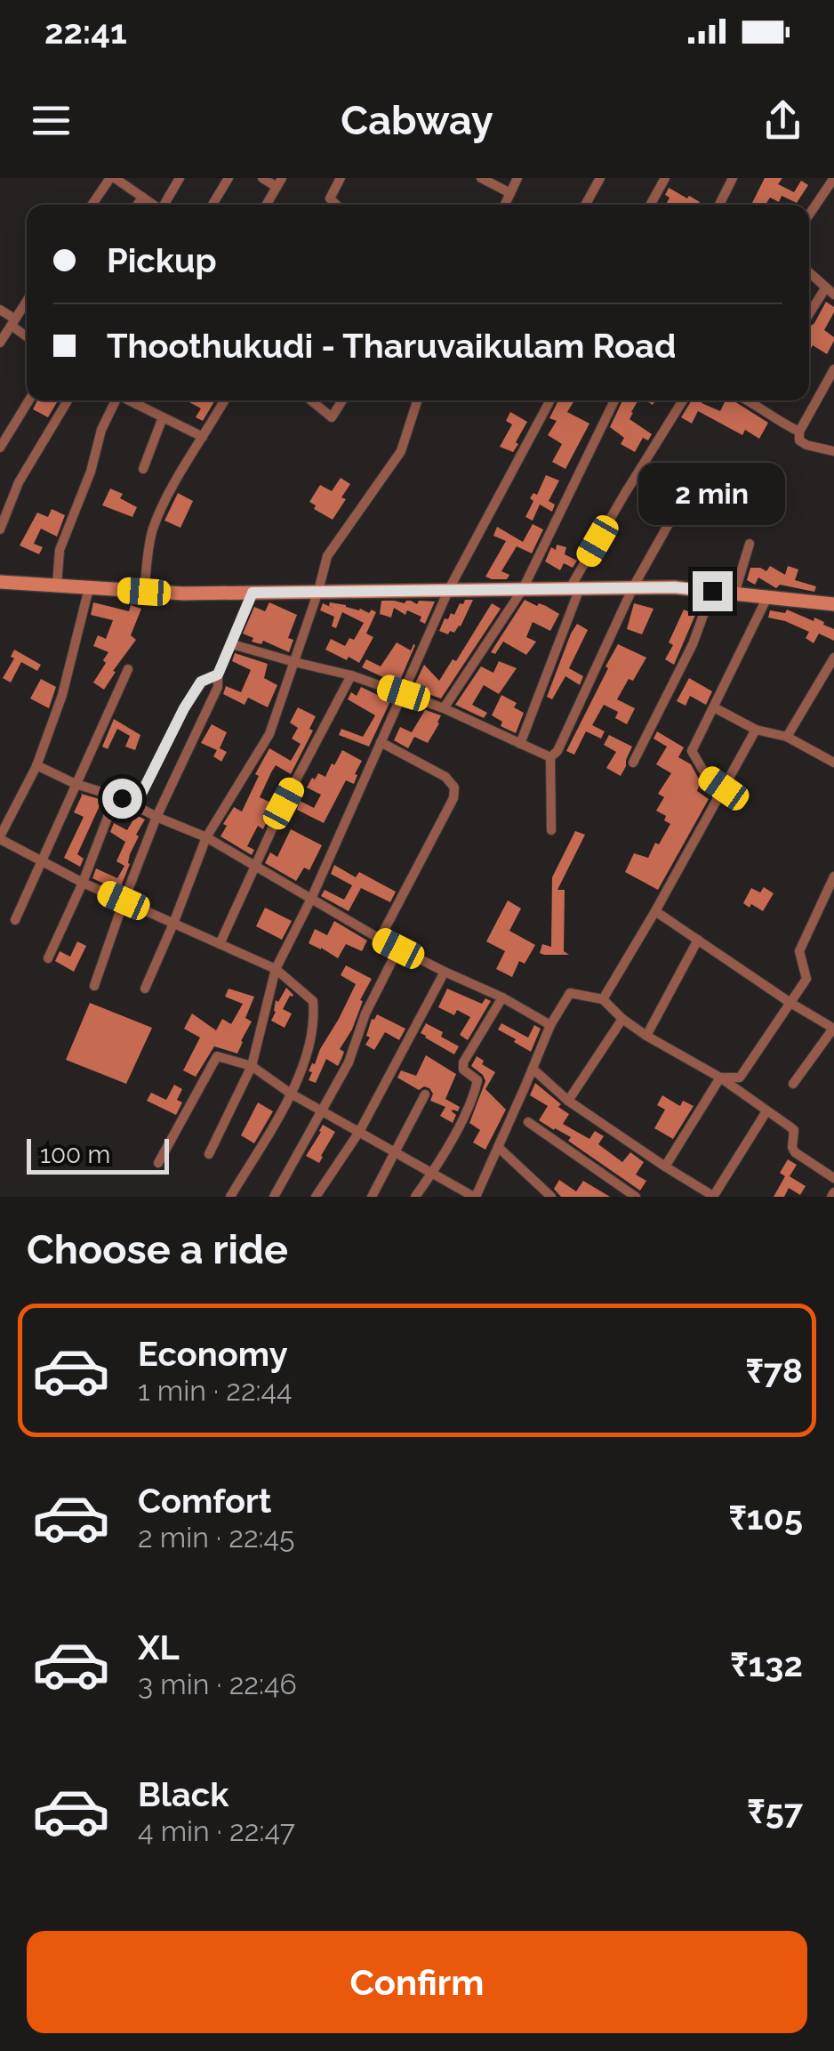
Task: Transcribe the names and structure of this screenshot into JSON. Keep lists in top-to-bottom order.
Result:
{
  "scale_bar": "100 m",
  "page": {
    "status": "22:41",
    "header": "Cabway",
    "banner": ["Pickup", "Thoothukudi - Tharuvaikulam Road"],
    "bubble": "2 min",
    "scale": "100 m",
    "heading": "Choose a ride",
    "list": [
      {
        "name": "Economy",
        "note": "1 min · 22:44",
        "value": "₹78"
      },
      {
        "name": "Comfort",
        "note": "2 min · 22:45",
        "value": "₹105"
      },
      {
        "name": "XL",
        "note": "3 min · 22:46",
        "value": "₹132"
      },
      {
        "name": "Black",
        "note": "4 min · 22:47",
        "value": "₹57"
      }
    ],
    "buttons": "Confirm"
  }
}
